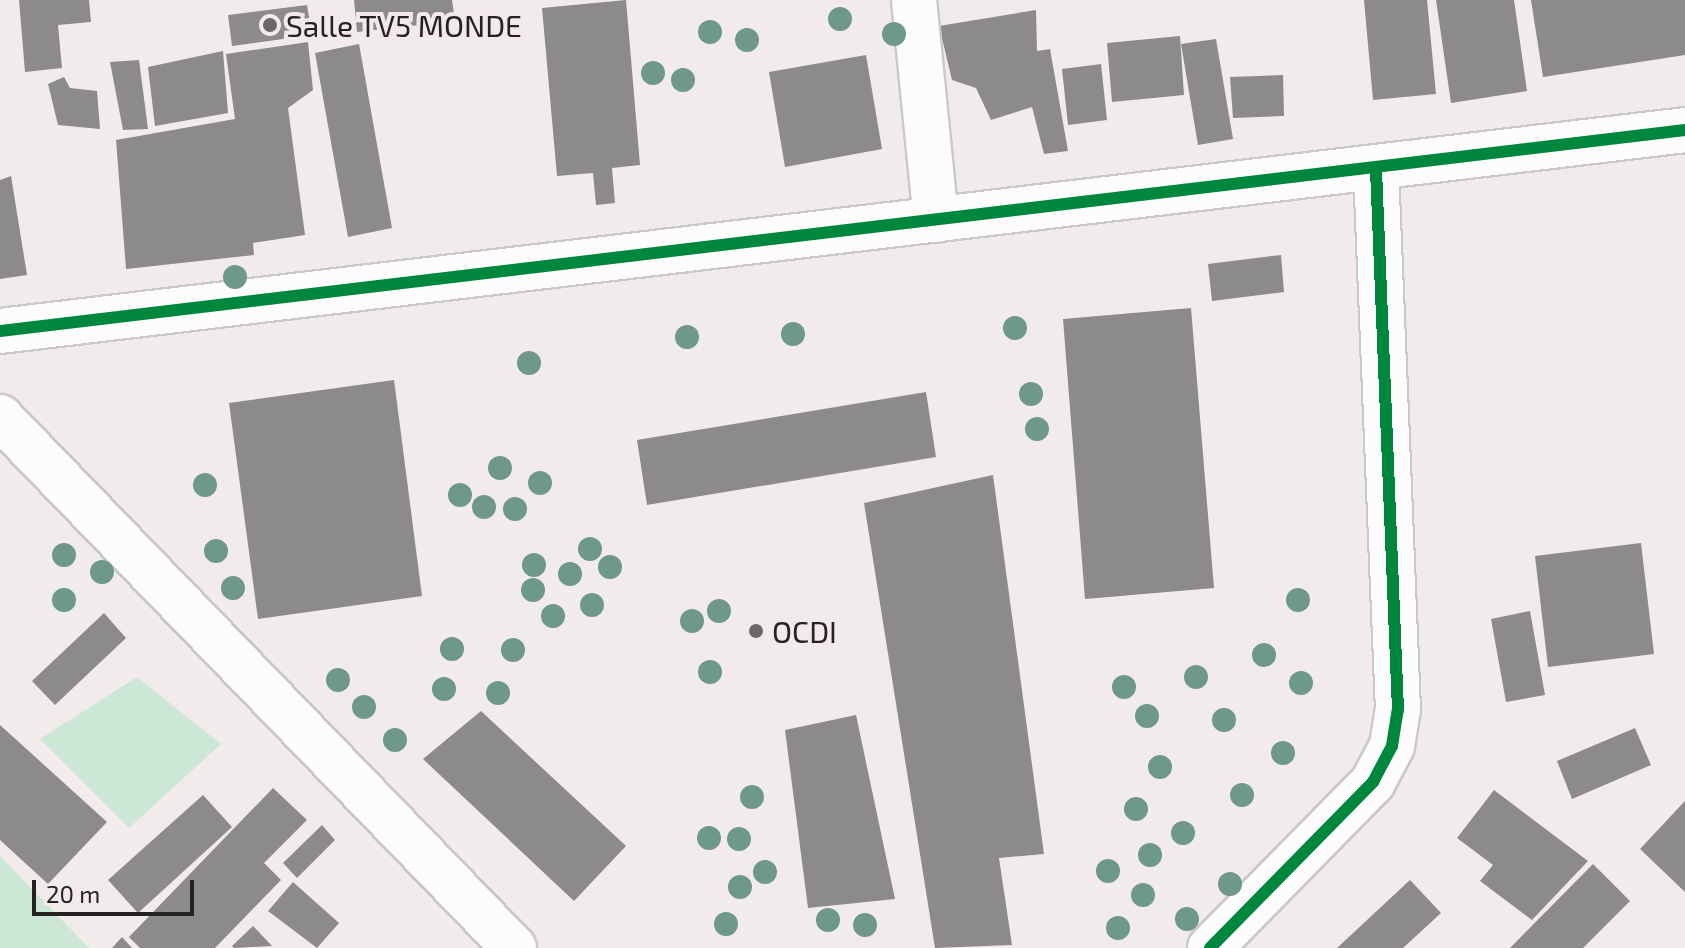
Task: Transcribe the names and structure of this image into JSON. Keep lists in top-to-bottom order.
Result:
{
  "places": ["Salle TV5 MONDE", "OCDI"],
  "scale_bar": "20 m"
}
